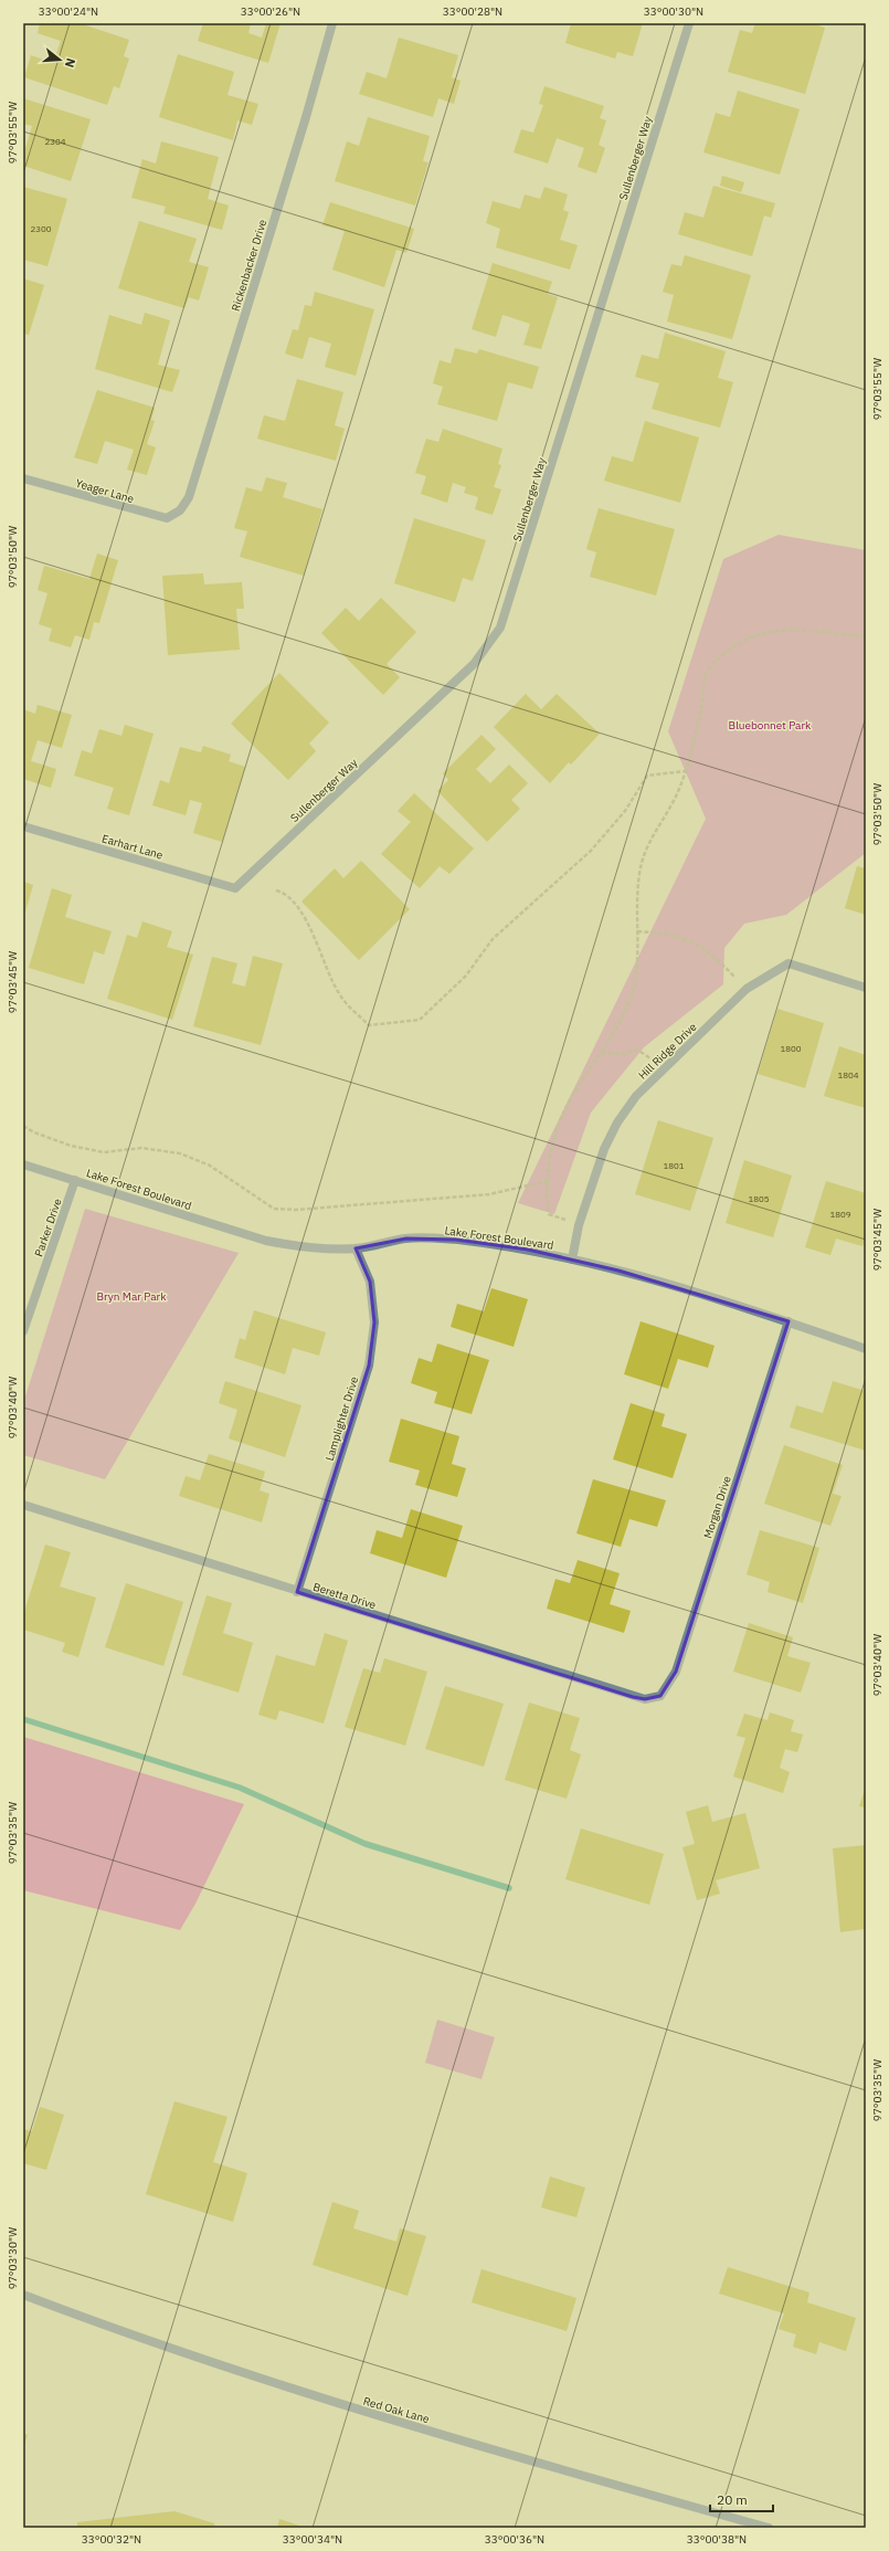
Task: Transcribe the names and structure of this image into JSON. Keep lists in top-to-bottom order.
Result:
{
  "streets": {
    "street": [
      "Sullenberger Way",
      "Rickenbacker Drive",
      "Yeager Lane",
      "Earhart Lane",
      "Hill Ridge Drive",
      "Lake Forest Boulevard",
      "Parker Drive",
      "Lamplighter Drive",
      "Morgan Drive",
      "Beretta Drive",
      "Red Oak Lane"
    ]
  },
  "crossings": [
    ["Sullenberger Way", "Earhart Lane"],
    ["Rickenbacker Drive", "Yeager Lane"],
    ["Hill Ridge Drive", "Lake Forest Boulevard"],
    ["Lake Forest Boulevard", "Parker Drive"],
    ["Lake Forest Boulevard", "Lamplighter Drive"],
    ["Lake Forest Boulevard", "Morgan Drive"],
    ["Lamplighter Drive", "Beretta Drive"],
    ["Morgan Drive", "Beretta Drive"]
  ],
  "parks": ["Bluebonnet Park", "Bryn Mar Park"],
  "house_numbers": [
    "2304",
    "2300",
    "1800",
    "1804",
    "1801",
    "1805",
    "1809"
  ],
  "scale_bar": "20 m",
  "north": "right",
  "coordinates": [
    "33°00'24\"N",
    "33°00'26\"N",
    "33°00'28\"N",
    "33°00'30\"N",
    "97°03'55\"W",
    "97°03'50\"W",
    "97°03'45\"W",
    "97°03'40\"W",
    "97°03'35\"W",
    "97°03'30\"W",
    "33°00'32\"N",
    "33°00'34\"N",
    "33°00'36\"N",
    "33°00'38\"N"
  ]
}
